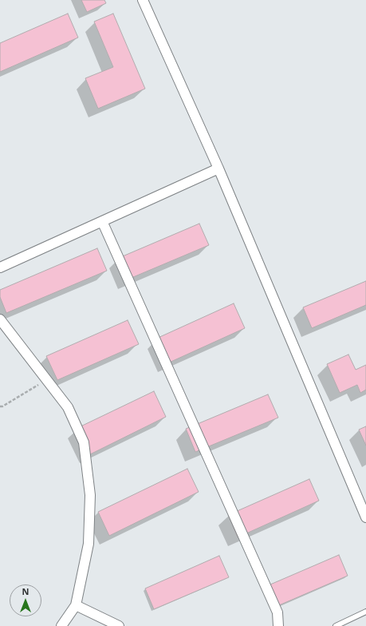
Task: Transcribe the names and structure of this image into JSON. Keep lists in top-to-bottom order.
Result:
{
  "north": "top"
}
